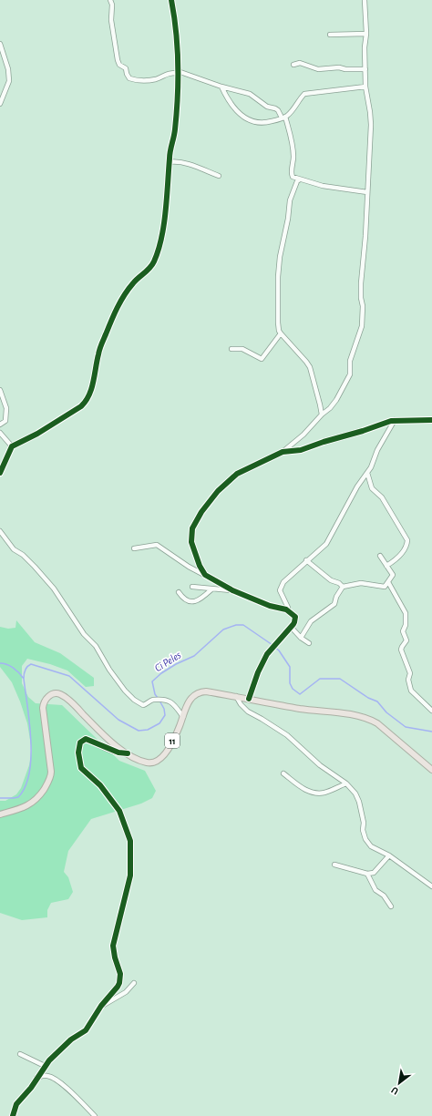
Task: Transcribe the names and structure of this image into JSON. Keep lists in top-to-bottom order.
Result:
{
  "streets": {
    "highway": ["11"]
  },
  "water": ["Ci Peles"],
  "north": "bottom left"
}
